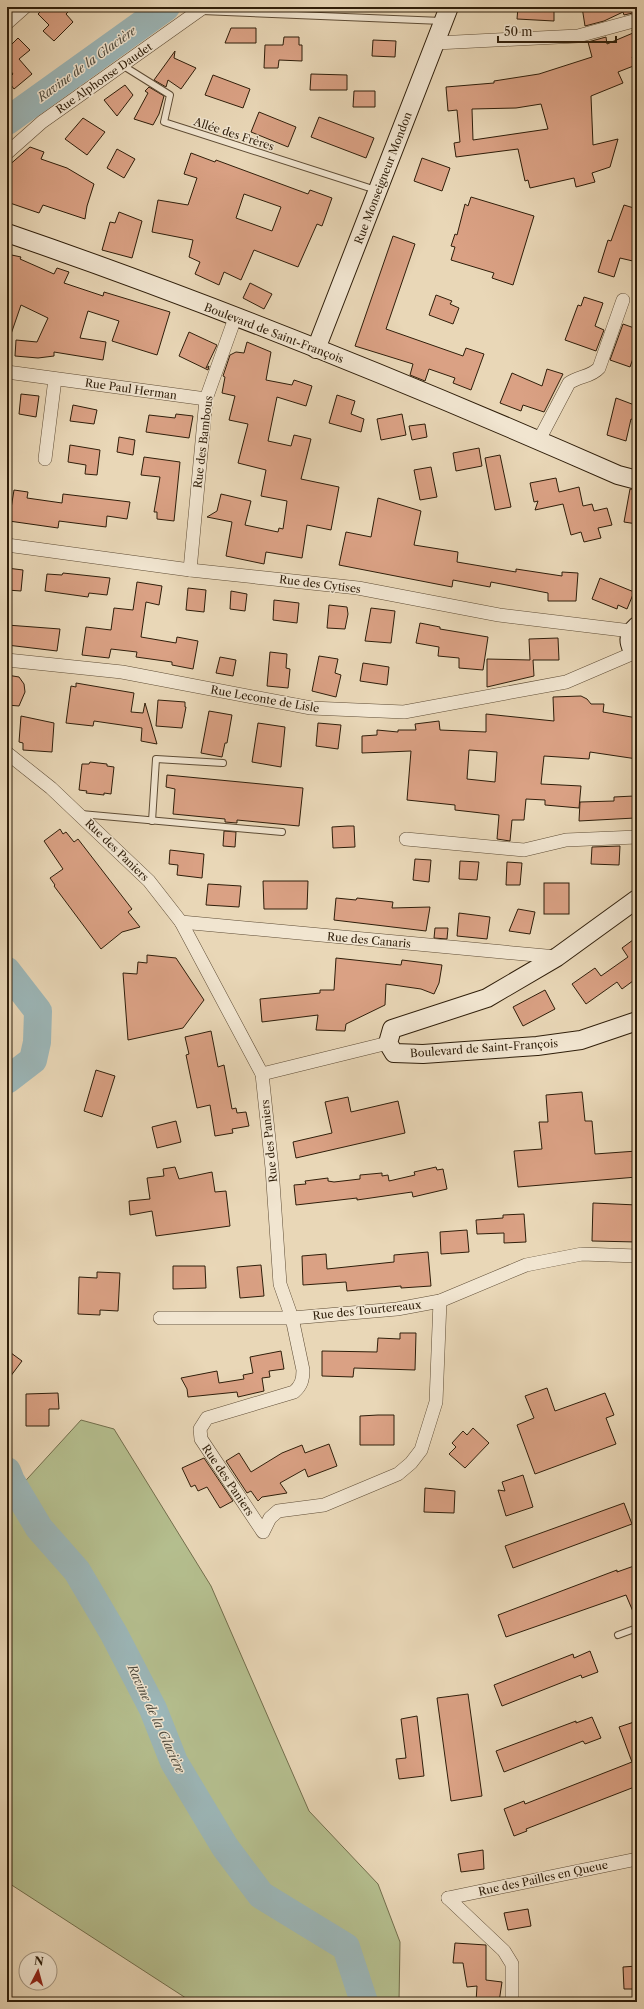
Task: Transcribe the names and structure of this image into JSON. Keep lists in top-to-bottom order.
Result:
{
  "streets": {
    "main road": ["Rue Monseigneur Mondon", "Boulevard de Saint-François"],
    "street": [
      "Rue Alphonse Daudet",
      "Rue Paul Herman",
      "Rue des Bambous",
      "Rue des Cytises",
      "Rue Leconte de Lisle",
      "Rue des Paniers",
      "Rue des Canaris",
      "Rue des Tourtereaux",
      "Rue des Pailles en Queue"
    ],
    "lane": ["Allée des Frères"]
  },
  "crossings": [
    ["Rue Alphonse Daudet", "Allée des Frères"],
    ["Allée des Frères", "Rue Monseigneur Mondon"],
    ["Rue Monseigneur Mondon", "Boulevard de Saint-François"],
    ["Boulevard de Saint-François", "Rue des Bambous"],
    ["Rue Paul Herman", "Rue des Bambous"],
    ["Rue des Bambous", "Rue des Cytises"],
    ["Rue des Paniers", "Rue des Canaris"],
    ["Rue des Paniers", "Rue des Tourtereaux"]
  ],
  "water": ["Ravine de la Glacière"],
  "scale_bar": "50 m",
  "north": "top"
}
